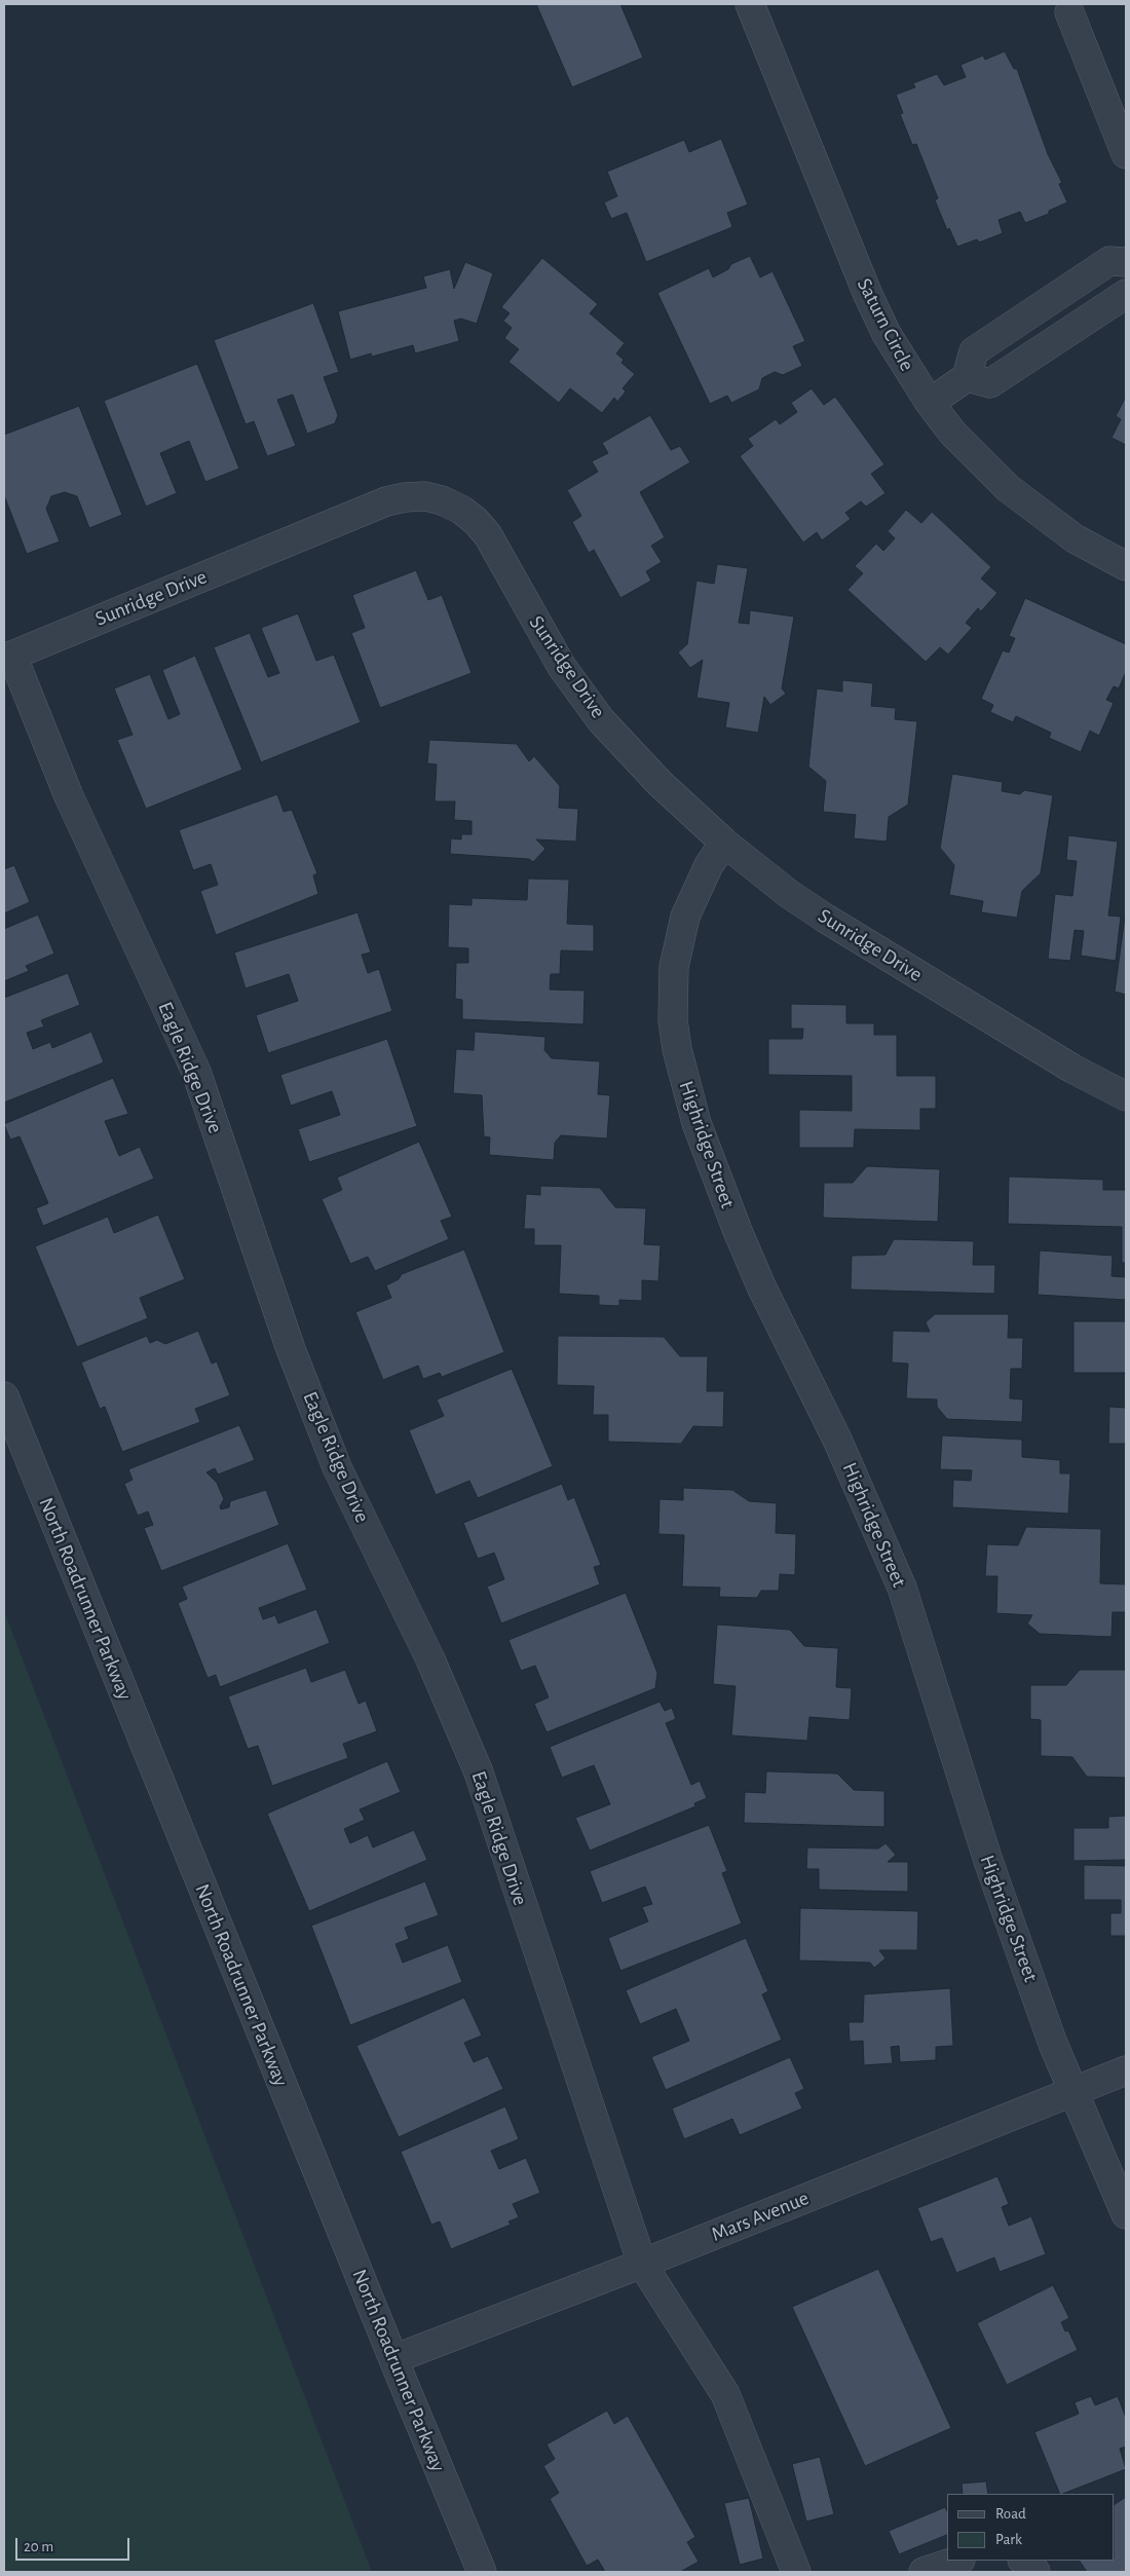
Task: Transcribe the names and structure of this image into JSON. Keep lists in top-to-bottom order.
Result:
{
  "streets": {
    "street": [
      "Saturn Circle",
      "Sunridge Drive",
      "Eagle Ridge Drive",
      "Highridge Street",
      "North Roadrunner Parkway",
      "Mars Avenue"
    ]
  },
  "crossings": [
    ["Sunridge Drive", "Eagle Ridge Drive"],
    ["Sunridge Drive", "Highridge Street"],
    ["Eagle Ridge Drive", "Mars Avenue"],
    ["Highridge Street", "Mars Avenue"],
    ["North Roadrunner Parkway", "Mars Avenue"]
  ],
  "legend": ["Road", "Park"],
  "scale_bar": "20 m"
}
